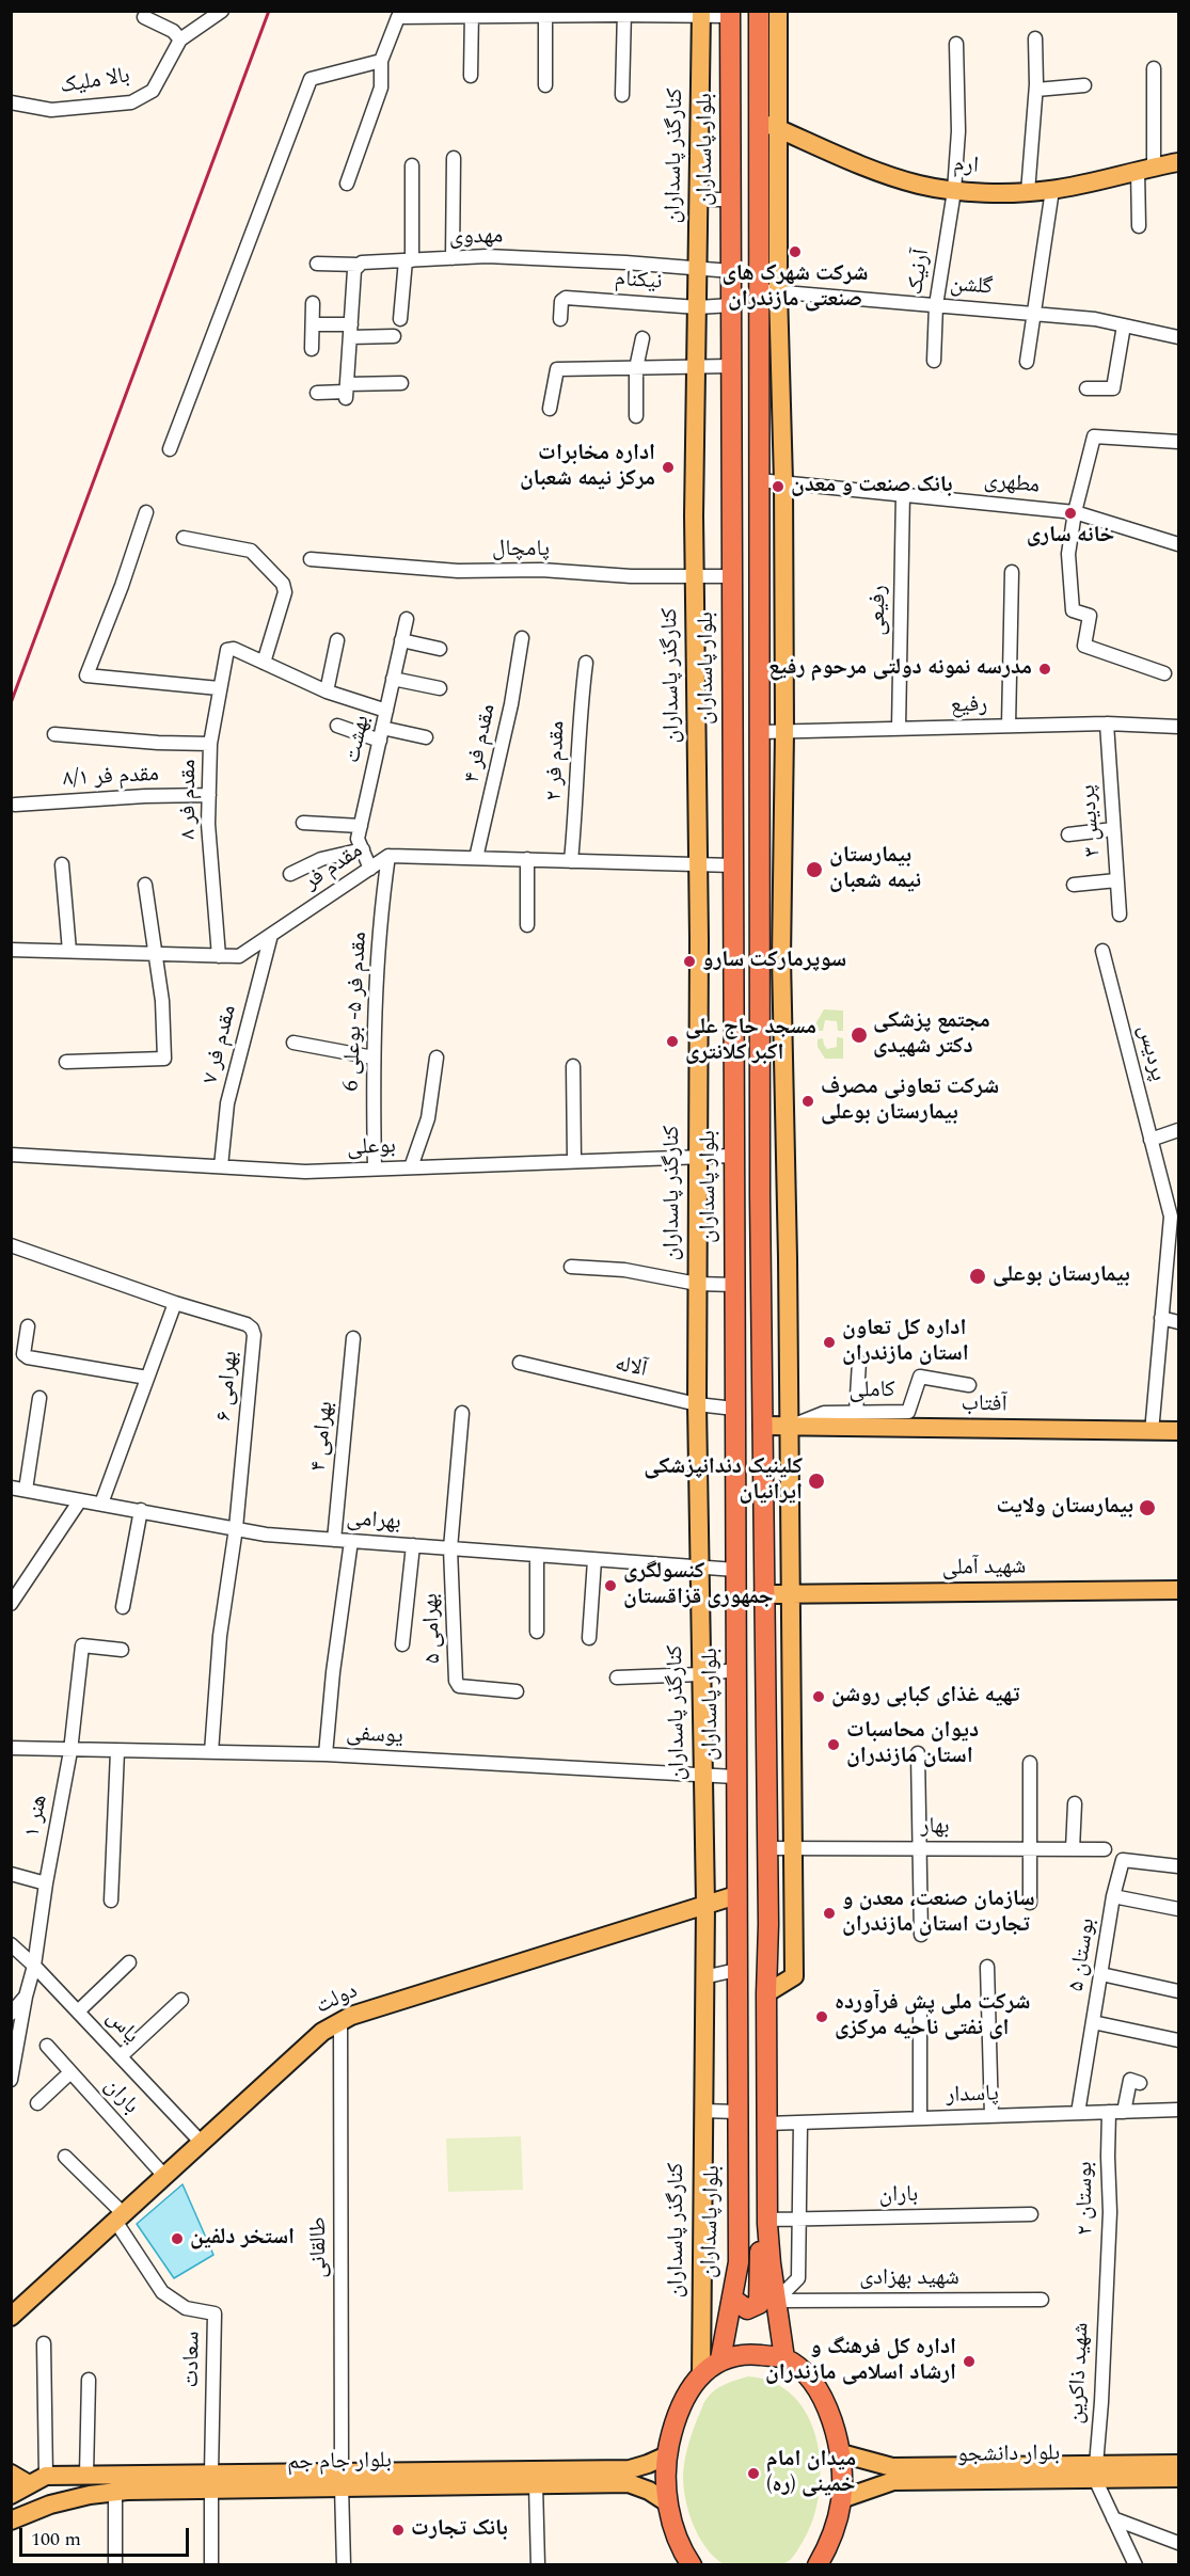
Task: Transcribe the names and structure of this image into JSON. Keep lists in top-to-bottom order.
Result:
{
  "streets": {
    "highway": ["بلوار پاسداران"],
    "main road": [
      "کنارگذر پاسداران",
      "ارم",
      "آفتاب",
      "شهید آملی",
      "دولت",
      "بلوار دانشجو",
      "بلوار جام جم"
    ],
    "street": [
      "بالا ملیک",
      "مهدوی",
      "آرنیک",
      "نیکنام",
      "گلشن",
      "مطهری",
      "پامچال",
      "رفیعی",
      "رفیع",
      "بهشت",
      "مقدم فر ۴",
      "مقدم فر ۲",
      "مقدم فر ۸/۱",
      "مقدم فر ۸",
      "پردیس ۳",
      "مقدم فر",
      "مقدم فر ۵- بوعلی 6",
      "مقدم فر ۷",
      "پردیس",
      "بوعلی",
      "آلاله",
      "بهرامی ۶",
      "کاملی",
      "بهرامی ۴",
      "بهرامی",
      "بهرامی ۵",
      "یوسفی",
      "هنر ۱",
      "بهار",
      "بوستان ۵",
      "یاس",
      "پاسدار",
      "باران",
      "بوستان ۲",
      "طالقانی",
      "شهید بهزادی",
      "سعادت",
      "شهید ذاکرین"
    ]
  },
  "crossings": [
    ["بلوار پاسداران", "مهدوی"],
    ["بلوار پاسداران", "نیکنام"],
    ["بلوار پاسداران", "پامچال"],
    ["بلوار پاسداران", "مقدم فر"],
    ["بلوار پاسداران", "بوعلی"],
    ["بلوار پاسداران", "آلاله"],
    ["بلوار پاسداران", "بهرامی"],
    ["بلوار پاسداران", "یوسفی"],
    ["بلوار پاسداران", "دولت"],
    ["کنارگذر پاسداران", "مهدوی"],
    ["کنارگذر پاسداران", "نیکنام"],
    ["کنارگذر پاسداران", "پامچال"],
    ["کنارگذر پاسداران", "مقدم فر"],
    ["کنارگذر پاسداران", "بوعلی"],
    ["کنارگذر پاسداران", "آلاله"],
    ["کنارگذر پاسداران", "بهرامی"],
    ["کنارگذر پاسداران", "یوسفی"],
    ["کنارگذر پاسداران", "دولت"],
    ["ارم", "آرنیک"],
    ["آرنیک", "گلشن"],
    ["مطهری", "رفیعی"],
    ["رفیعی", "رفیع"],
    ["رفیع", "پردیس ۳"],
    ["بهشت", "مقدم فر"],
    ["مقدم فر ۴", "مقدم فر"],
    ["مقدم فر ۲", "مقدم فر"],
    ["مقدم فر ۸/۱", "مقدم فر ۸"],
    ["مقدم فر ۸", "مقدم فر"],
    ["مقدم فر", "مقدم فر ۵- بوعلی 6"],
    ["مقدم فر", "مقدم فر ۷"],
    ["مقدم فر ۵- بوعلی 6", "بوعلی"],
    ["مقدم فر ۷", "بوعلی"],
    ["پردیس", "آفتاب"],
    ["بهرامی ۶", "بهرامی"],
    ["بهرامی ۶", "یوسفی"],
    ["کاملی", "آفتاب"],
    ["بهرامی ۴", "بهرامی"],
    ["بهرامی", "بهرامی ۵"],
    ["یوسفی", "هنر ۱"],
    ["هنر ۱", "یاس"],
    ["بوستان ۵", "پاسدار"],
    ["دولت", "یاس"],
    ["دولت", "باران"],
    ["دولت", "طالقانی"],
    ["دولت", "سعادت"],
    ["پاسدار", "بوستان ۲"],
    ["بوستان ۲", "شهید ذاکرین"],
    ["طالقانی", "بلوار جام جم"],
    ["سعادت", "بلوار جام جم"],
    ["شهید ذاکرین", "بلوار دانشجو"]
  ],
  "places": [
    "شرکت شهرک های صنعتی مازندران",
    "اداره مخابرات مرکز نیمه شعبان",
    "بانک صنعت و معدن",
    "خانه ساری",
    "مدرسه نمونه دولتی مرحوم رفیع",
    "بیمارستان نیمه شعبان",
    "سوپرمارکت سارو",
    "مجتمع پزشکی دکتر شهیدی",
    "مسجد حاج علی اکبر کلانتری",
    "شرکت تعاونی مصرف بیمارستان بوعلی",
    "بیمارستان بوعلی",
    "اداره کل تعاون استان مازندران",
    "کلینیک دندانپزشکی ایرانیان",
    "بیمارستان ولایت",
    "کنسولگری جمهوری قزاقستان",
    "تهیه غذای کبابی روشن",
    "دیوان محاسبات استان مازندران",
    "سازمان صنعت، معدن و تجارت استان مازندران",
    "شرکت ملی پش فرآورده ای نفتی ناحیه مرکزی",
    "استخر دلفین",
    "اداره کل فرهنگ و ارشاد اسلامی مازندران",
    "میدان امام خمینی (ره)",
    "بانک تجارت"
  ],
  "scale_bar": "100 m"
}
